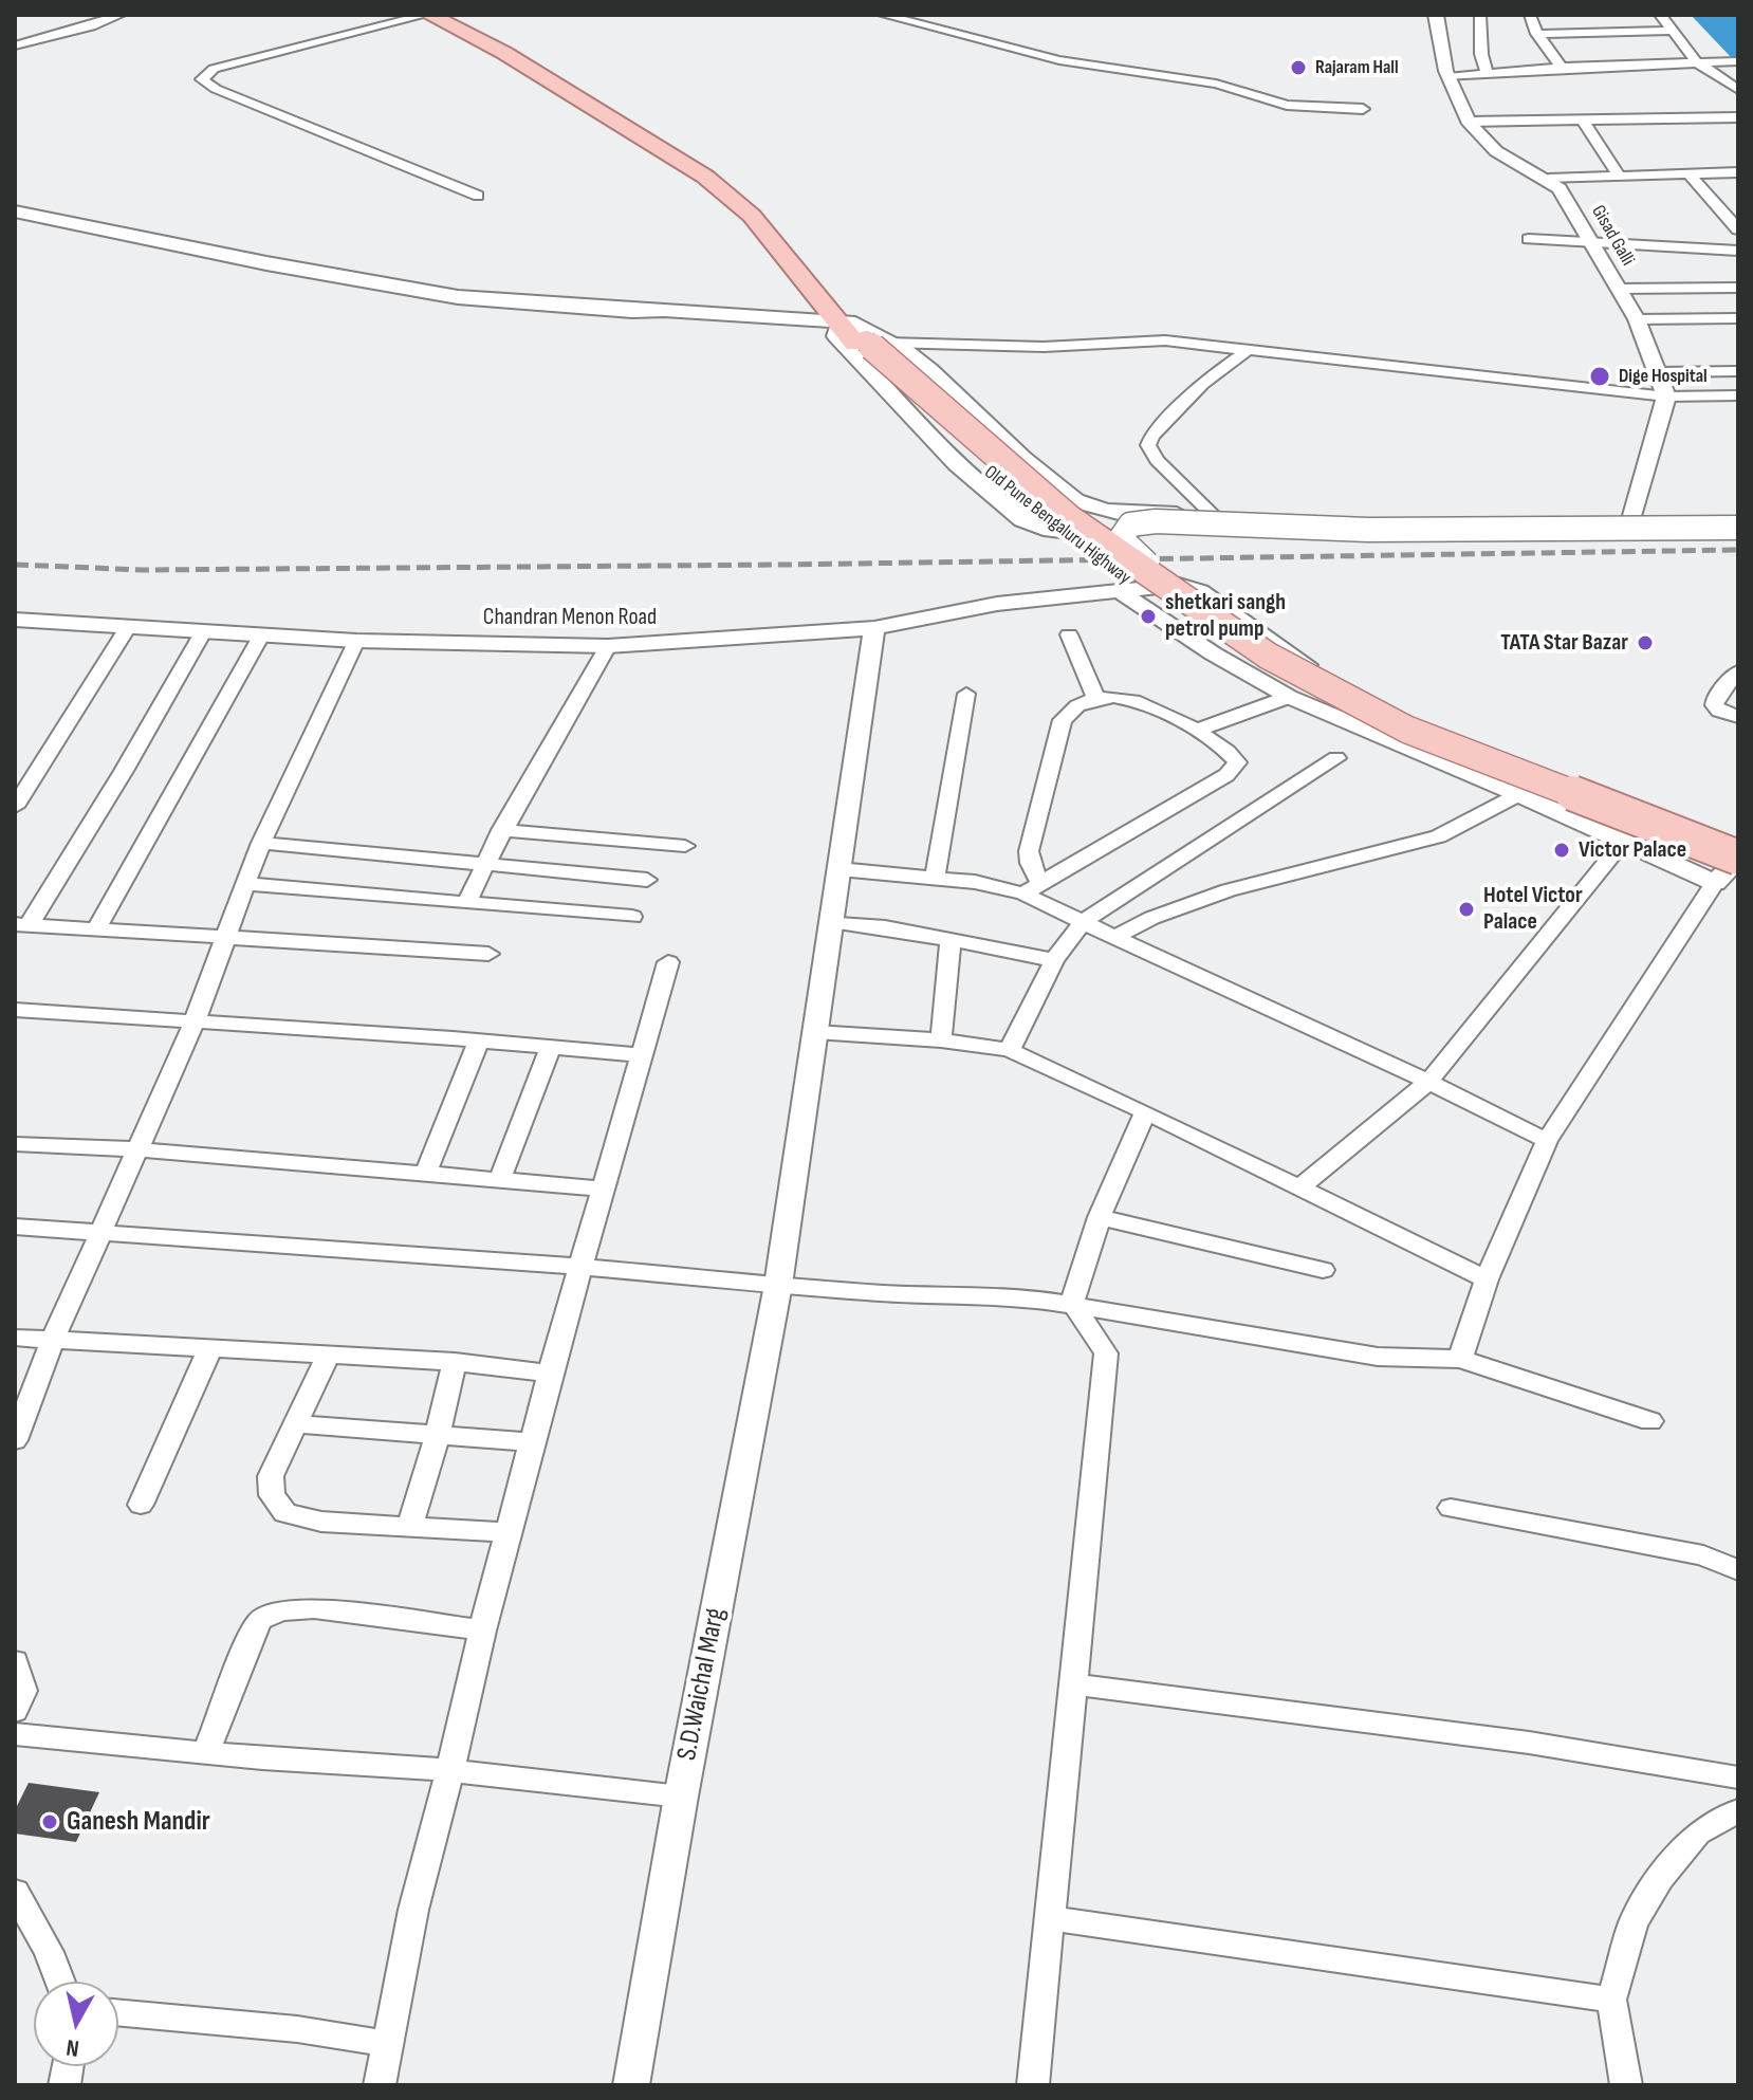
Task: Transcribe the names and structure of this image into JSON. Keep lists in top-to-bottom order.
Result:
{
  "streets": {
    "main road": ["Old Pune Bengaluru Highway"],
    "street": ["Gisad Galli", "Chandran Menon Road", "S.D.Waichal Marg"]
  },
  "crossings": [
    ["Old Pune Bengaluru Highway", "Chandran Menon Road"],
    ["Chandran Menon Road", "S.D.Waichal Marg"]
  ],
  "places": [
    "Rajaram Hall",
    "Dige Hospital",
    "shetkari sangh petrol pump",
    "TATA Star Bazar",
    "Victor Palace",
    "Hotel Victor Palace",
    "Ganesh Mandir"
  ],
  "north": "bottom"
}
